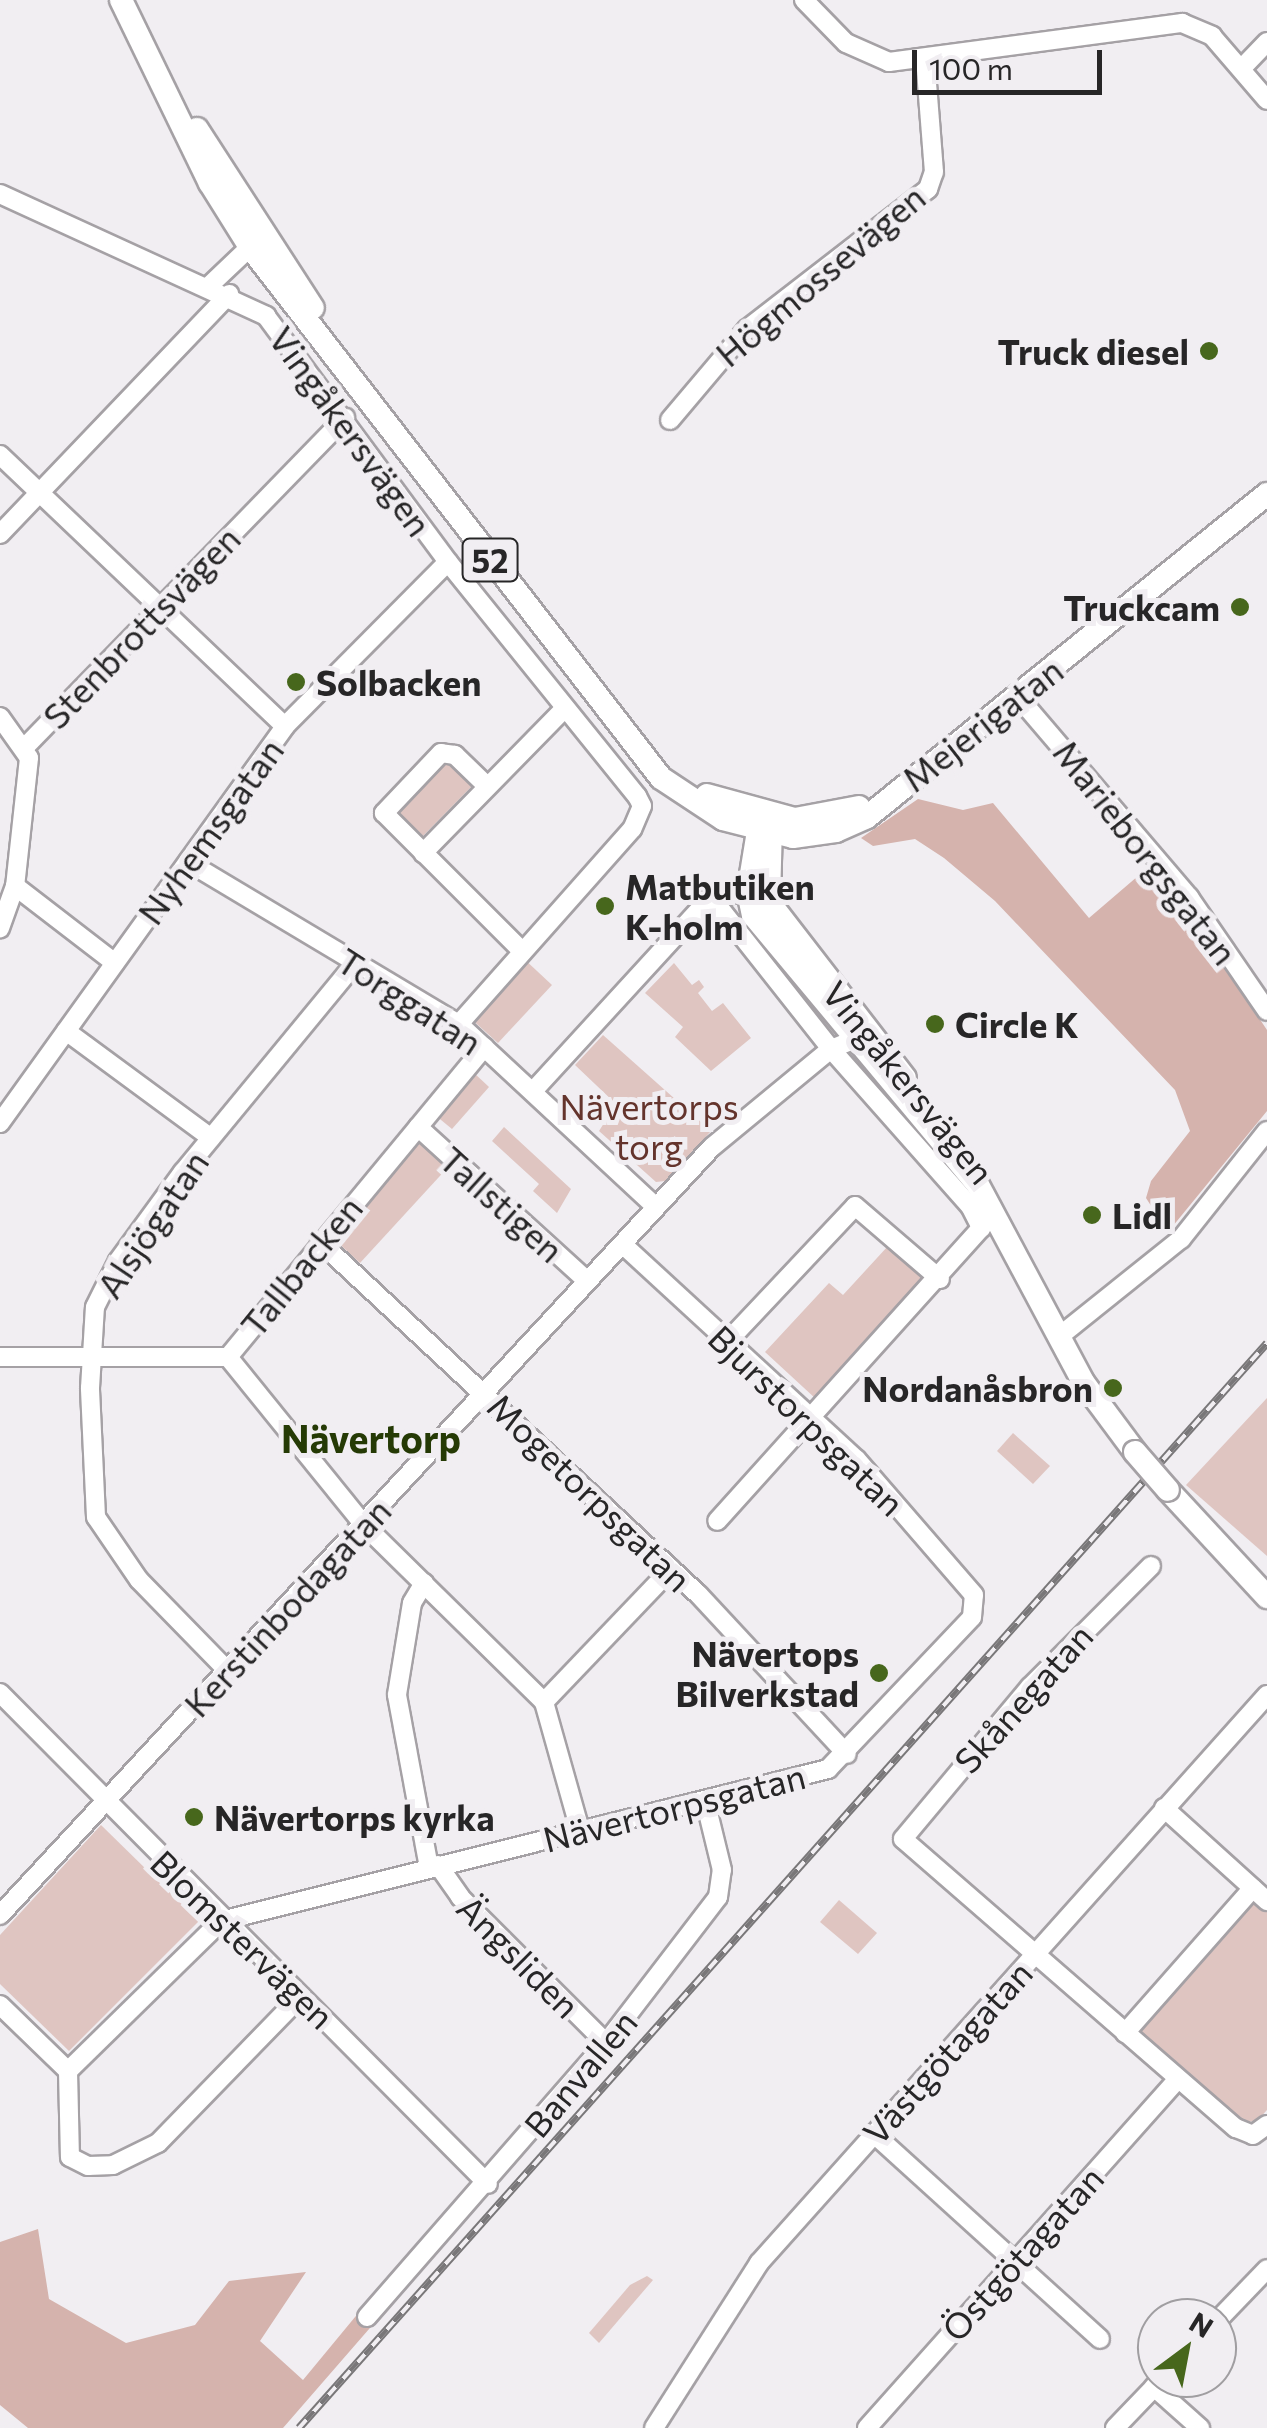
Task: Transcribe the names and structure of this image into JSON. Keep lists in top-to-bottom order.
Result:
{
  "streets": {
    "main road": ["Vingåkersvägen", "52", "Mejerigatan"],
    "street": [
      "Högmossevägen",
      "Stenbrottsvägen",
      "Nyhemsgatan",
      "Marieborgsgatan",
      "Torggatan",
      "Tallstigen",
      "Alsjögatan",
      "Tallbacken",
      "Bjurstorpsgatan",
      "Mogetorpsgatan",
      "Kerstinbodagatan",
      "Skånegatan",
      "Nävertorpsgatan",
      "Blomstervägen",
      "Ängsliden",
      "Västgötagatan",
      "Banvallen",
      "Östgötagatan"
    ]
  },
  "crossings": [
    ["Vingåkersvägen", "Stenbrottsvägen"],
    ["Vingåkersvägen", "Mejerigatan"],
    ["Vingåkersvägen", "Nyhemsgatan"],
    ["Vingåkersvägen", "Bjurstorpsgatan"],
    ["Vingåkersvägen", "Kerstinbodagatan"],
    ["Mejerigatan", "Marieborgsgatan"],
    ["Nyhemsgatan", "Torggatan"],
    ["Torggatan", "Alsjögatan"],
    ["Torggatan", "Tallbacken"],
    ["Torggatan", "Kerstinbodagatan"],
    ["Tallstigen", "Tallbacken"],
    ["Tallstigen", "Kerstinbodagatan"],
    ["Alsjögatan", "Tallbacken"],
    ["Alsjögatan", "Kerstinbodagatan"],
    ["Tallbacken", "Mogetorpsgatan"],
    ["Bjurstorpsgatan", "Kerstinbodagatan"],
    ["Bjurstorpsgatan", "Nävertorpsgatan"],
    ["Mogetorpsgatan", "Kerstinbodagatan"],
    ["Mogetorpsgatan", "Nävertorpsgatan"],
    ["Kerstinbodagatan", "Blomstervägen"],
    ["Skånegatan", "Västgötagatan"],
    ["Nävertorpsgatan", "Blomstervägen"],
    ["Nävertorpsgatan", "Ängsliden"],
    ["Nävertorpsgatan", "Banvallen"],
    ["Blomstervägen", "Banvallen"],
    ["Ängsliden", "Banvallen"]
  ],
  "districts": ["Nävertorp"],
  "parks": ["Nävertorps torg"],
  "places": [
    "Truck diesel",
    "Truckcam",
    "Solbacken",
    "Matbutiken K-holm",
    "Circle K",
    "Lidl",
    "Nordanåsbron",
    "Nävertops Bilverkstad",
    "Nävertorps kyrka"
  ],
  "scale_bar": "100 m",
  "north": "top right"
}
